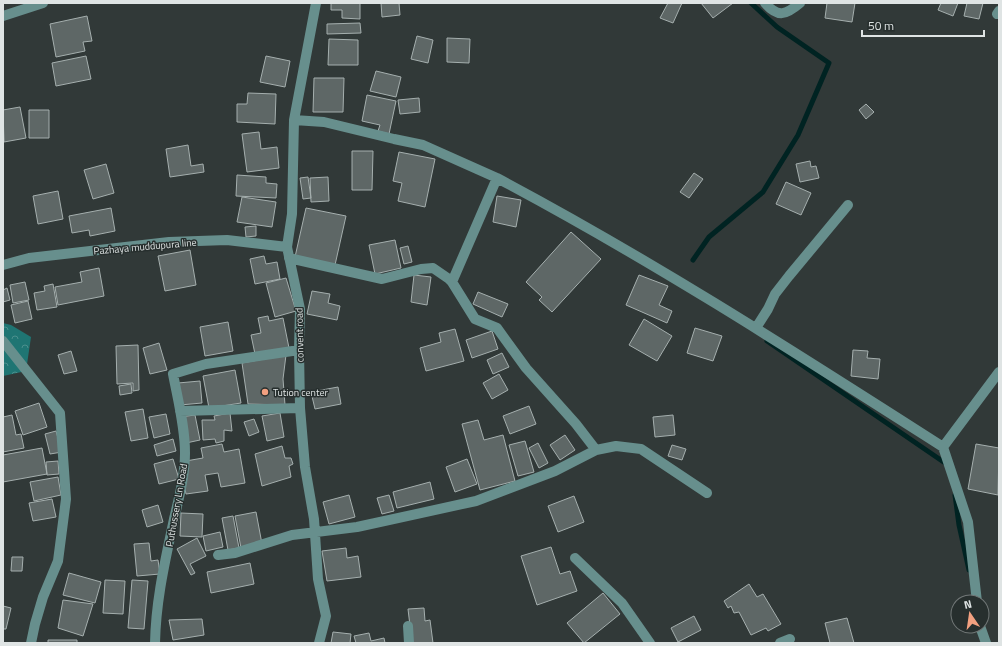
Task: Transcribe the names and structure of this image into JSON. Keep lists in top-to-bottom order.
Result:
{
  "streets": {
    "street": ["Pazhaya muddupura line", "convent road", "Puthussery Ln Road"]
  },
  "crossings": [
    ["Pazhaya muddupura line", "convent road"],
    ["convent road", "Puthussery Ln Road"]
  ],
  "places": ["Tution center"],
  "scale_bar": "50 m",
  "north": "top"
}
